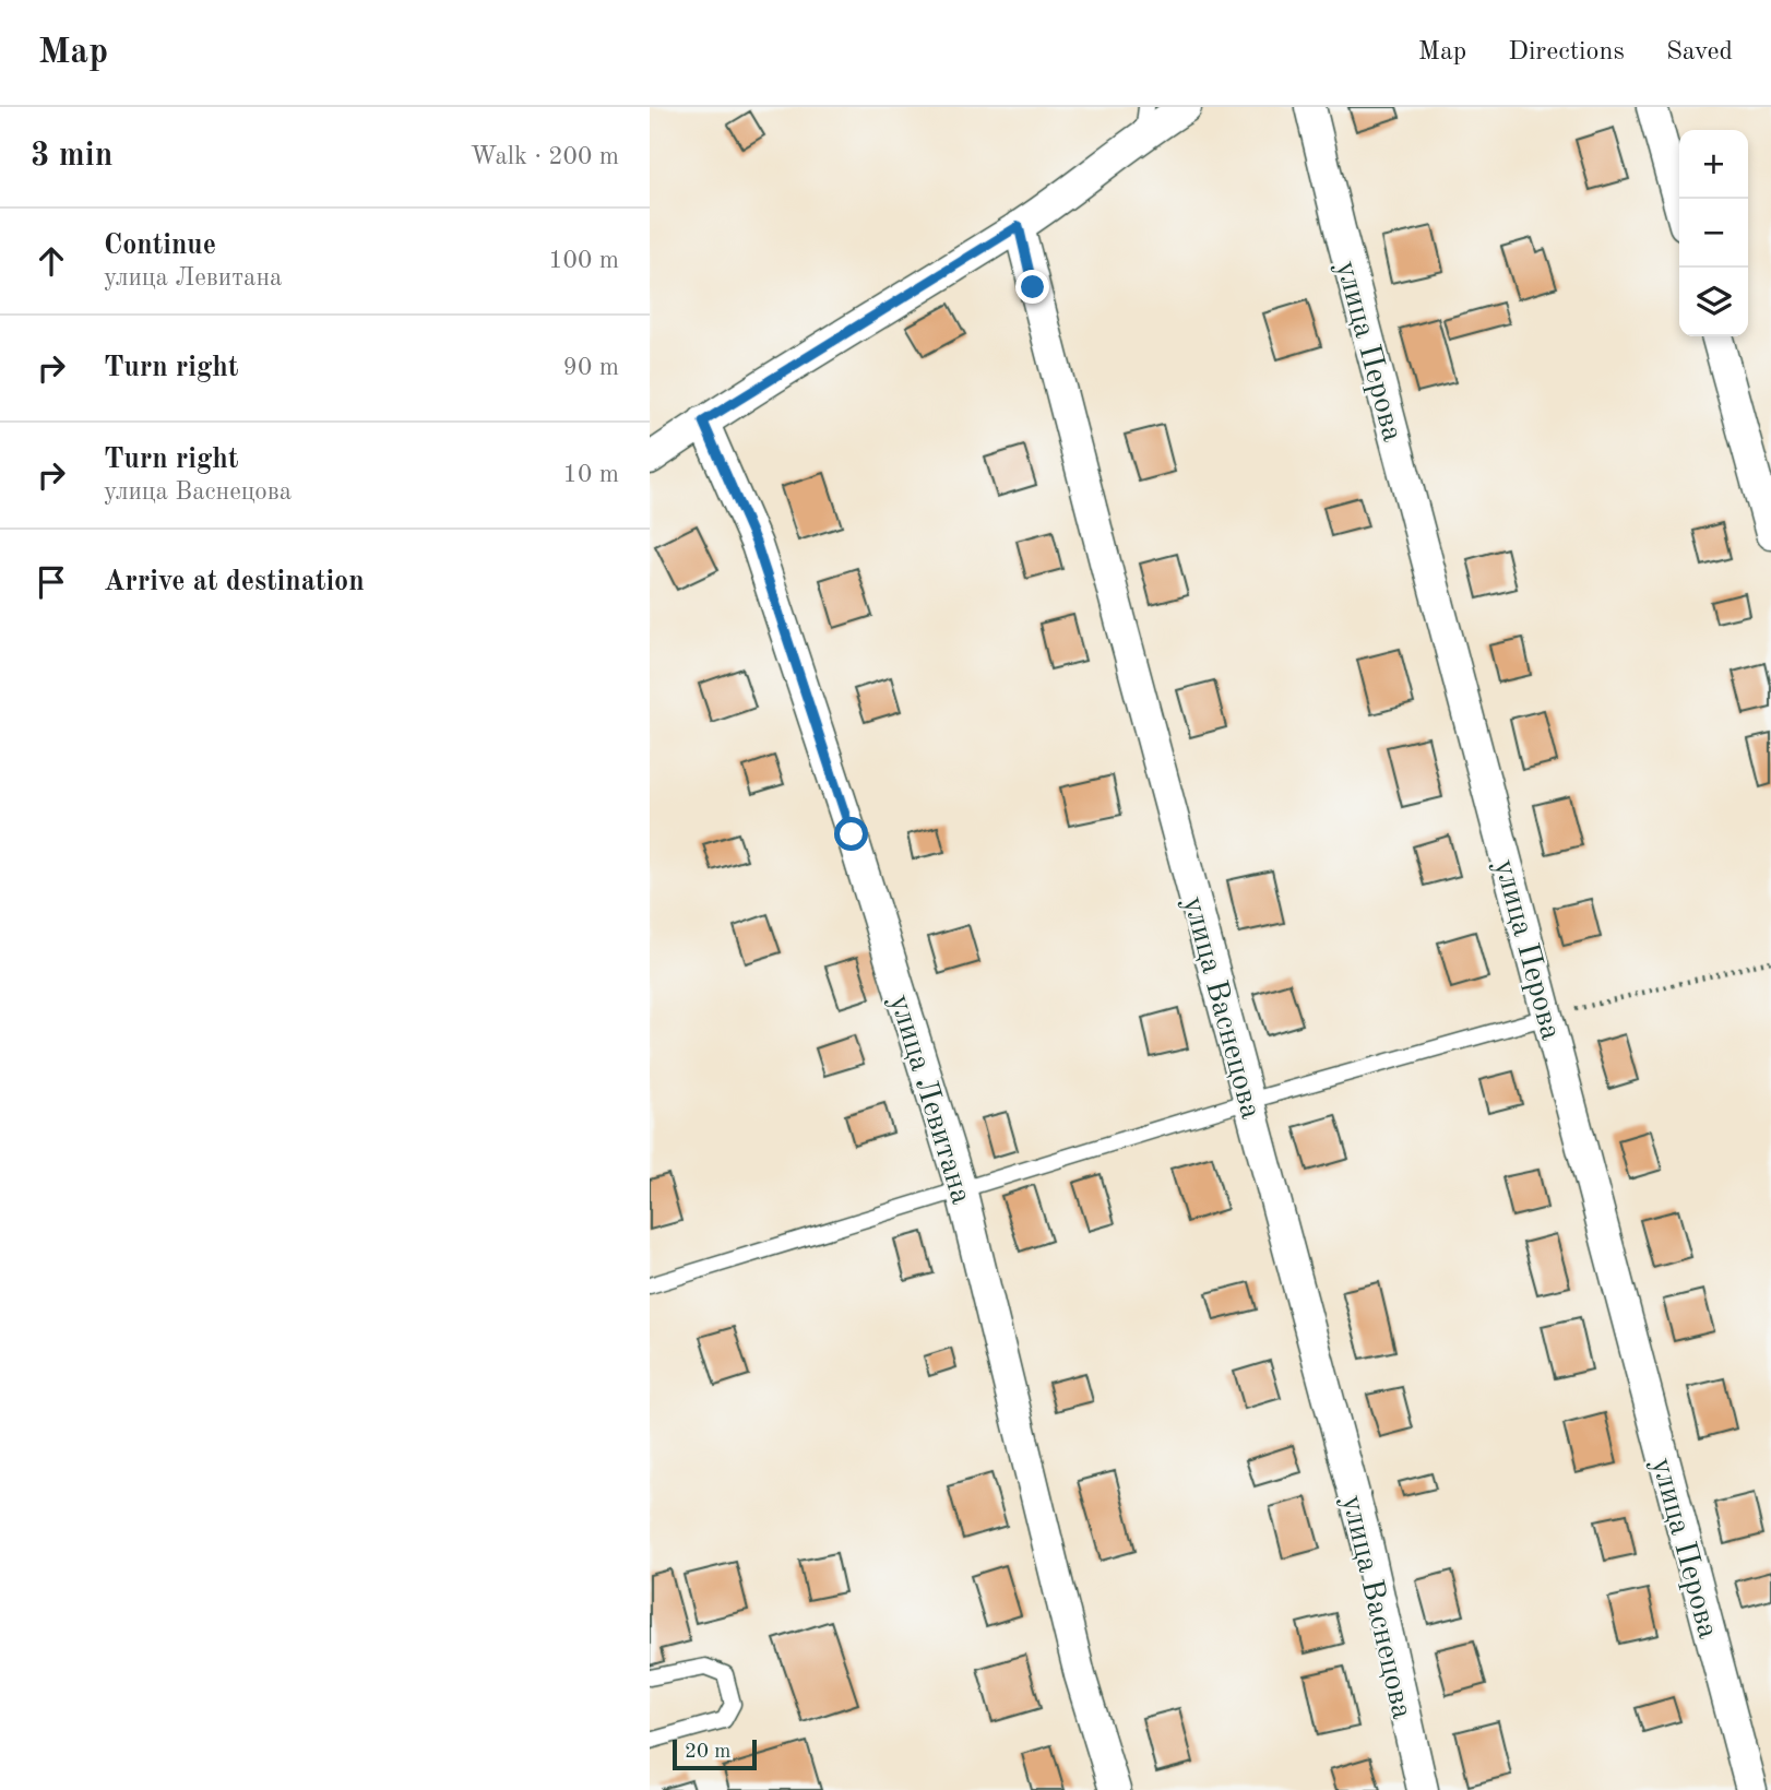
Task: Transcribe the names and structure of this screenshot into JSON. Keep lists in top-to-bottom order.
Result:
{
  "streets": {
    "street": ["улица Перова", "улица Васнецова", "улица Левитана"]
  },
  "scale_bar": "20 m",
  "page": {
    "header": "Map",
    "nav": ["Map", "Directions", "Saved"],
    "heading": ["3 min", "Walk · 200 m"],
    "map_buttons": ["+", "−"],
    "list": [
      ["Continue", "улица Левитана", "100 m"],
      ["Turn right", "90 m"],
      ["Turn right", "улица Васнецова", "10 m"],
      "Arrive at destination"
    ],
    "scale": "20 m"
  }
}
